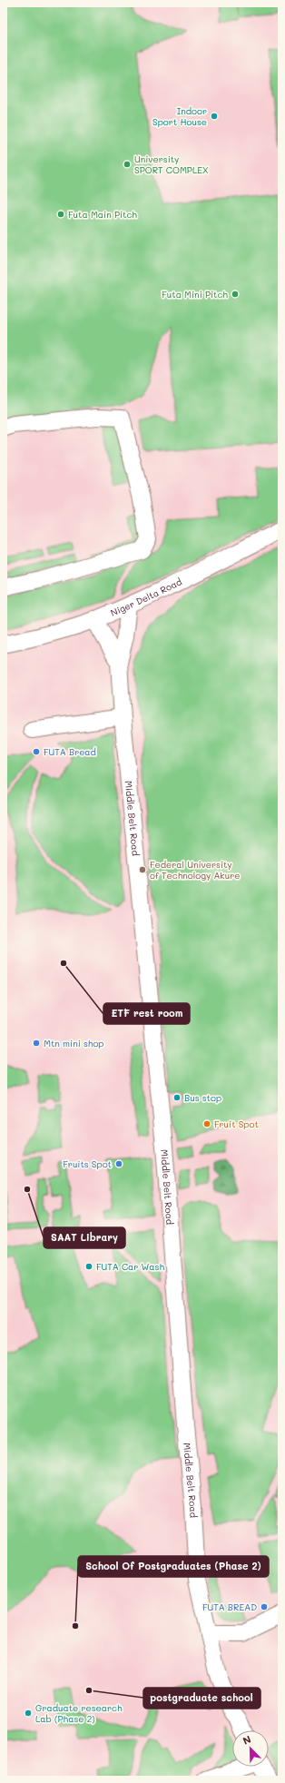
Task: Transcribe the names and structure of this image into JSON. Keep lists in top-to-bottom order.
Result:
{
  "streets": {
    "street": ["Niger Delta Road", "Middle Belt Road"]
  },
  "crossings": [
    ["Niger Delta Road", "Middle Belt Road"]
  ],
  "places": [
    "Indoor Sport House",
    "University SPORT COMPLEX",
    "Futa Main Pitch",
    "Futa Mini Pitch",
    "FUTA Bread",
    "Federal University of Technology Akure",
    "ETF rest room",
    "Mtn mini shop",
    "Bus stop",
    "Fruit Spot",
    "Fruits Spot",
    "SAAT Library",
    "FUTA Car Wash",
    "FUTA BREAD",
    "School Of Postgraduates (Phase 2)",
    "postgraduate school",
    "Graduate research Lab (Phase 2)"
  ],
  "north": "top left"
}
